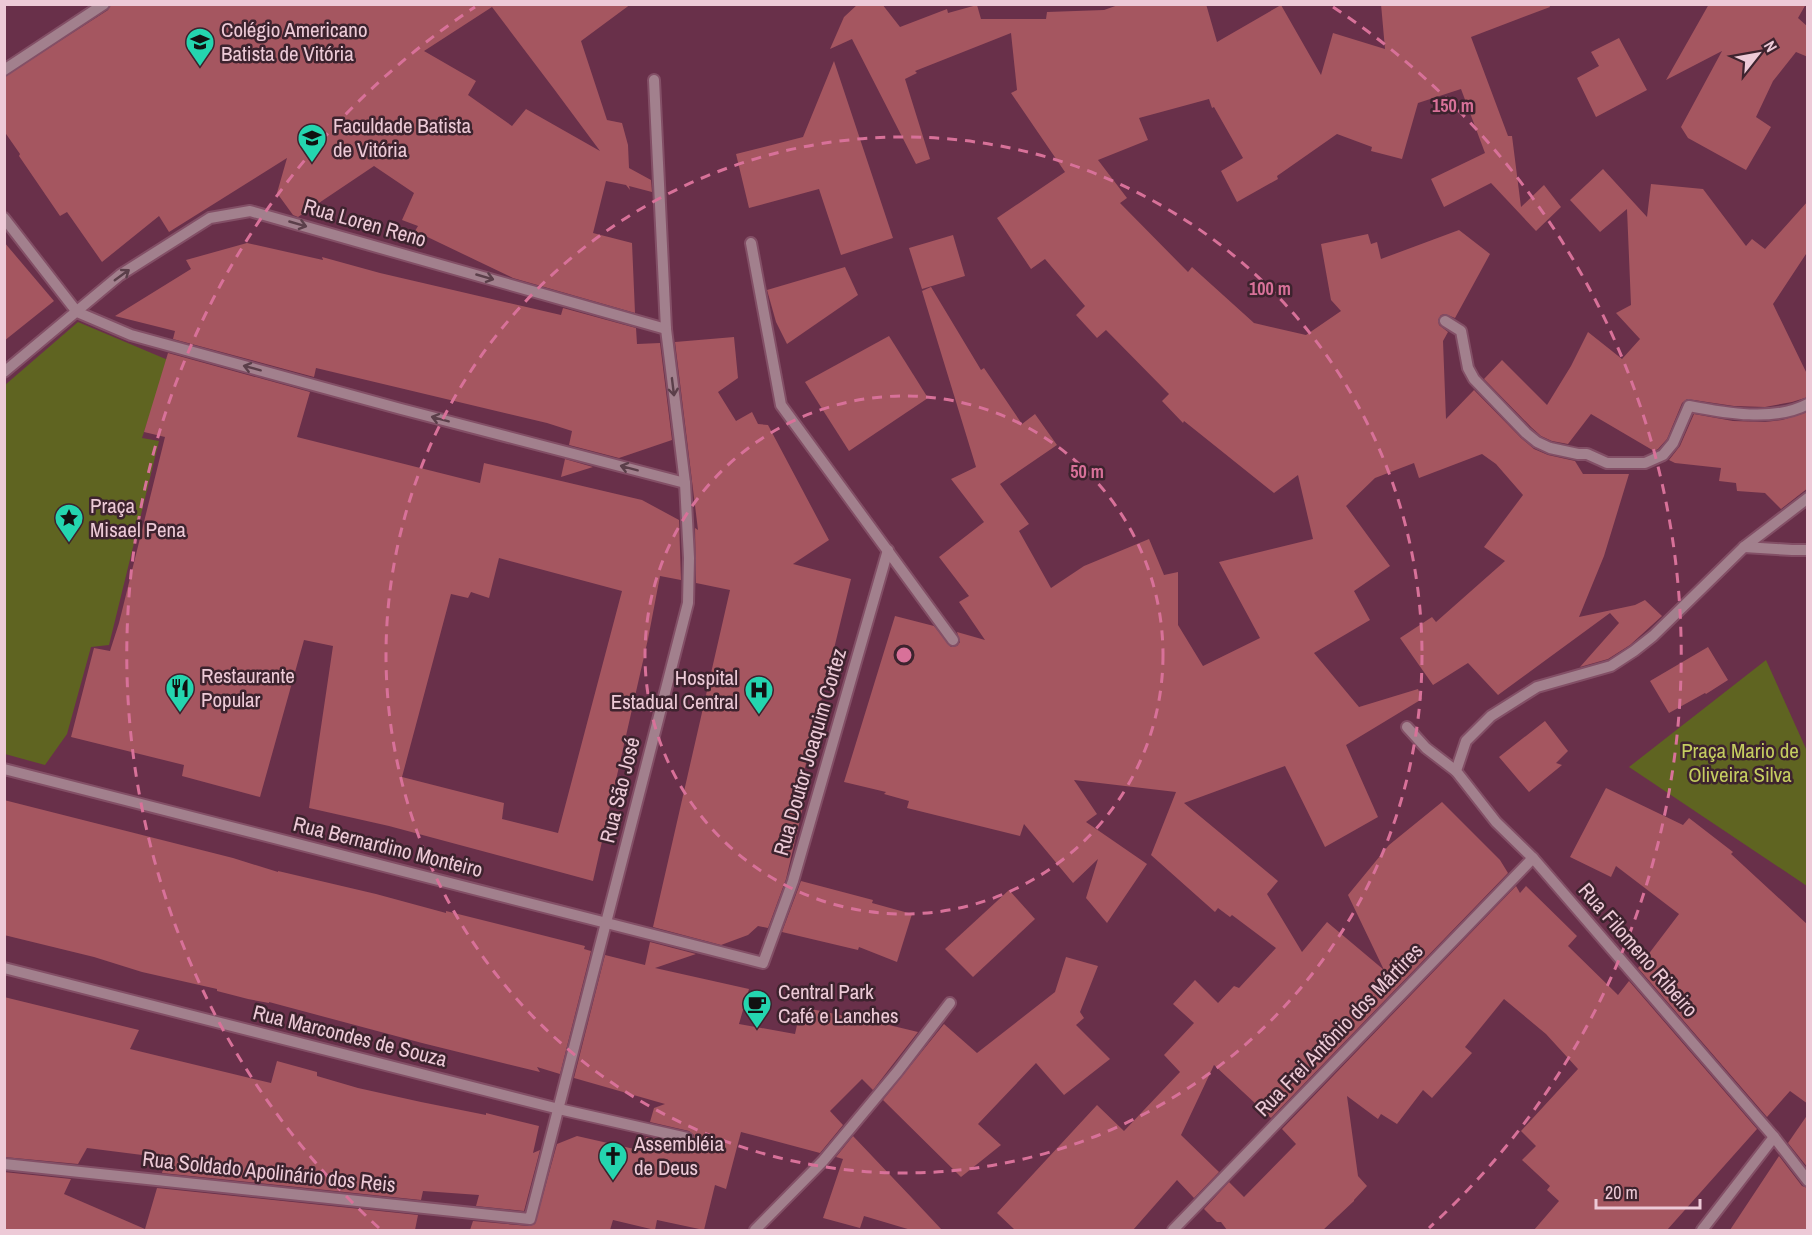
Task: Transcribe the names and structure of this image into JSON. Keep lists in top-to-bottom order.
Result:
{
  "streets": {
    "street": [
      "Rua Loren Reno",
      "Rua Doutor Joaquim Cortez",
      "Rua São José",
      "Rua Bernardino Monteiro",
      "Rua Filomeno Ribeiro",
      "Rua Frei Antônio dos Mártires",
      "Rua Marcondes de Souza",
      "Rua Soldado Apolinário dos Reis"
    ]
  },
  "crossings": [
    ["Rua Loren Reno", "Rua São José"],
    ["Rua Doutor Joaquim Cortez", "Rua Bernardino Monteiro"],
    ["Rua São José", "Rua Bernardino Monteiro"],
    ["Rua São José", "Rua Marcondes de Souza"],
    ["Rua São José", "Rua Soldado Apolinário dos Reis"],
    ["Rua Filomeno Ribeiro", "Rua Frei Antônio dos Mártires"]
  ],
  "one_way": ["Rua Loren Reno"],
  "parks": ["Praça Mario de Oliveira Silva"],
  "places": {
    "school or university": ["Colégio Americano Batista de Vitória", "Faculdade Batista de Vitória"],
    "place": ["Praça Misael Pena"],
    "restaurant": ["Restaurante Popular"],
    "hospital": ["Hospital Estadual Central"],
    "cafe": ["Central Park Café e Lanches"],
    "church": ["Assembléia de Deus"]
  },
  "scale_bar": "20 m",
  "north": "top right",
  "rings": ["150 m", "100 m", "50 m"]
}
